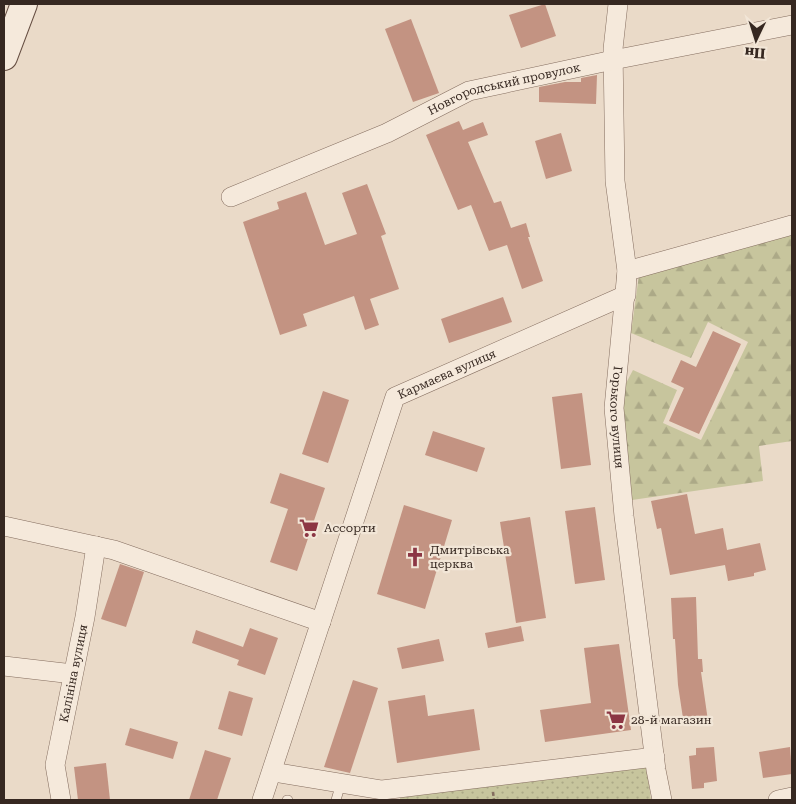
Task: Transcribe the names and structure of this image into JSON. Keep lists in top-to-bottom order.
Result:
{
  "streets": {
    "street": [
      "Новгородський провулок",
      "Кармаєва вулиця",
      "Горького вулиця",
      "Калініна вулиця"
    ]
  },
  "crossings": [
    ["Новгородський провулок", "Горького вулиця"],
    ["Кармаєва вулиця", "Горького вулиця"]
  ],
  "places": {
    "supermarket": ["Ассорти", "28-й магазин"],
    "church": ["Дмитрівська церква"]
  },
  "north": "bottom"
}
